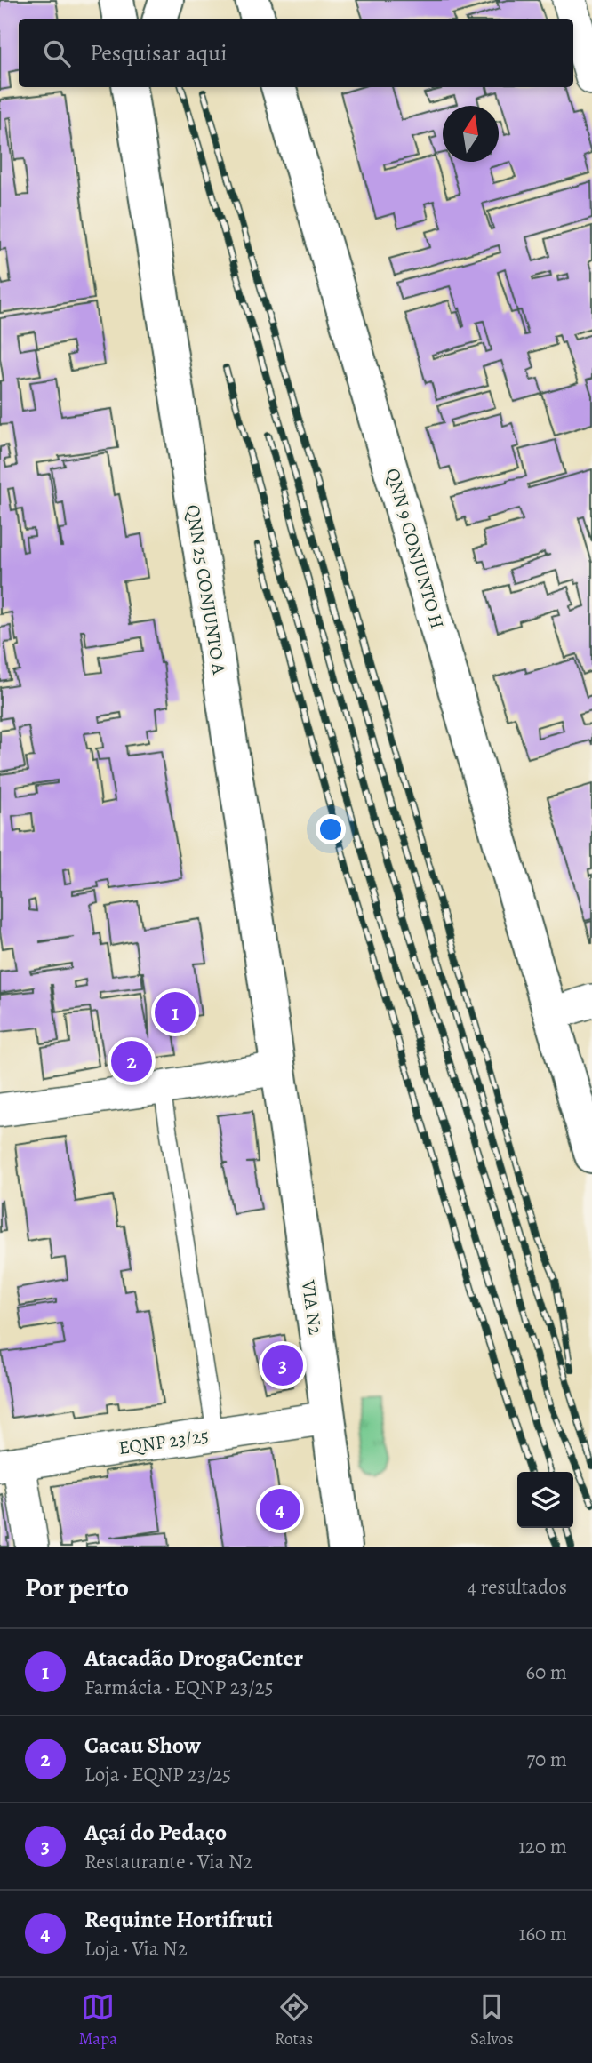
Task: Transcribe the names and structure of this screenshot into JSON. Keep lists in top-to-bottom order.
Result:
{
  "streets": {
    "main road": ["QNN 9 CONJUNTO H", "QNN 25 CONJUNTO A", "VIA N2"],
    "street": ["EQNP 23/25"]
  },
  "crossings": [
    ["QNN 25 CONJUNTO A", "VIA N2"],
    ["VIA N2", "EQNP 23/25"]
  ],
  "north": "top",
  "page": {
    "search": "Pesquisar aqui",
    "pins": [
      "1",
      "2",
      "3",
      "4"
    ],
    "heading": ["Por perto", "4 resultados"],
    "list": [
      {
        "mark": "1",
        "name": "Atacadão DrogaCenter",
        "note": "Farmácia · EQNP 23/25",
        "value": "60 m"
      },
      {
        "mark": "2",
        "name": "Cacau Show",
        "note": "Loja · EQNP 23/25",
        "value": "70 m"
      },
      {
        "mark": "3",
        "name": "Açaí do Pedaço",
        "note": "Restaurante · Via N2",
        "value": "120 m"
      },
      {
        "mark": "4",
        "name": "Requinte Hortifruti",
        "note": "Loja · Via N2",
        "value": "160 m"
      }
    ],
    "nav": ["Mapa", "Rotas", "Salvos"]
  }
}
